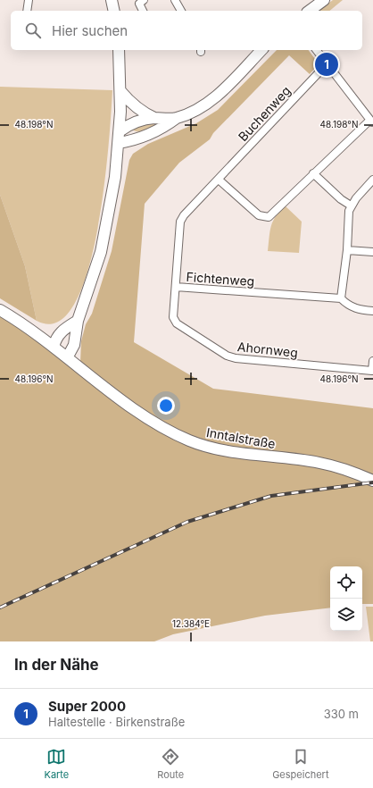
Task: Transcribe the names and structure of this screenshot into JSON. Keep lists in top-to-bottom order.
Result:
{
  "streets": {
    "street": [
      "Buchenweg",
      "Fichtenweg",
      "Ahornweg",
      "Inntalstraße"
    ]
  },
  "crossings": [
    ["Buchenweg", "Fichtenweg"],
    ["Fichtenweg", "Ahornweg"]
  ],
  "page": {
    "search": "Hier suchen",
    "pins": "1",
    "heading": "In der Nähe",
    "list": [
      {
        "mark": "1",
        "name": "Super 2000",
        "note": "Haltestelle · Birkenstraße",
        "value": "330 m"
      }
    ],
    "nav": ["Karte", "Route", "Gespeichert"]
  },
  "coordinates": ["48.198°N", "48.196°N", "12.384°E"]
}
